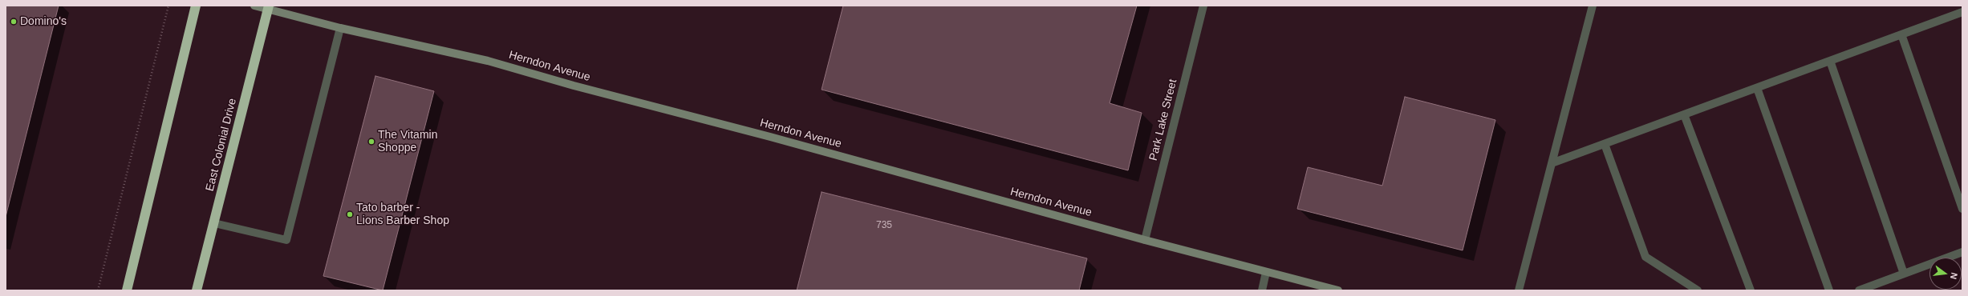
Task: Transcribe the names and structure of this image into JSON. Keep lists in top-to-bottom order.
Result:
{
  "streets": {
    "highway": ["East Colonial Drive"],
    "street": ["Herndon Avenue", "Park Lake Street"]
  },
  "crossings": [
    ["Herndon Avenue", "Park Lake Street"],
    ["Herndon Avenue", "East Colonial Drive"]
  ],
  "places": ["Domino's", "The Vitamin Shoppe", "Tato barber - Lions Barber Shop"],
  "house_numbers": ["735"],
  "north": "right"
}
